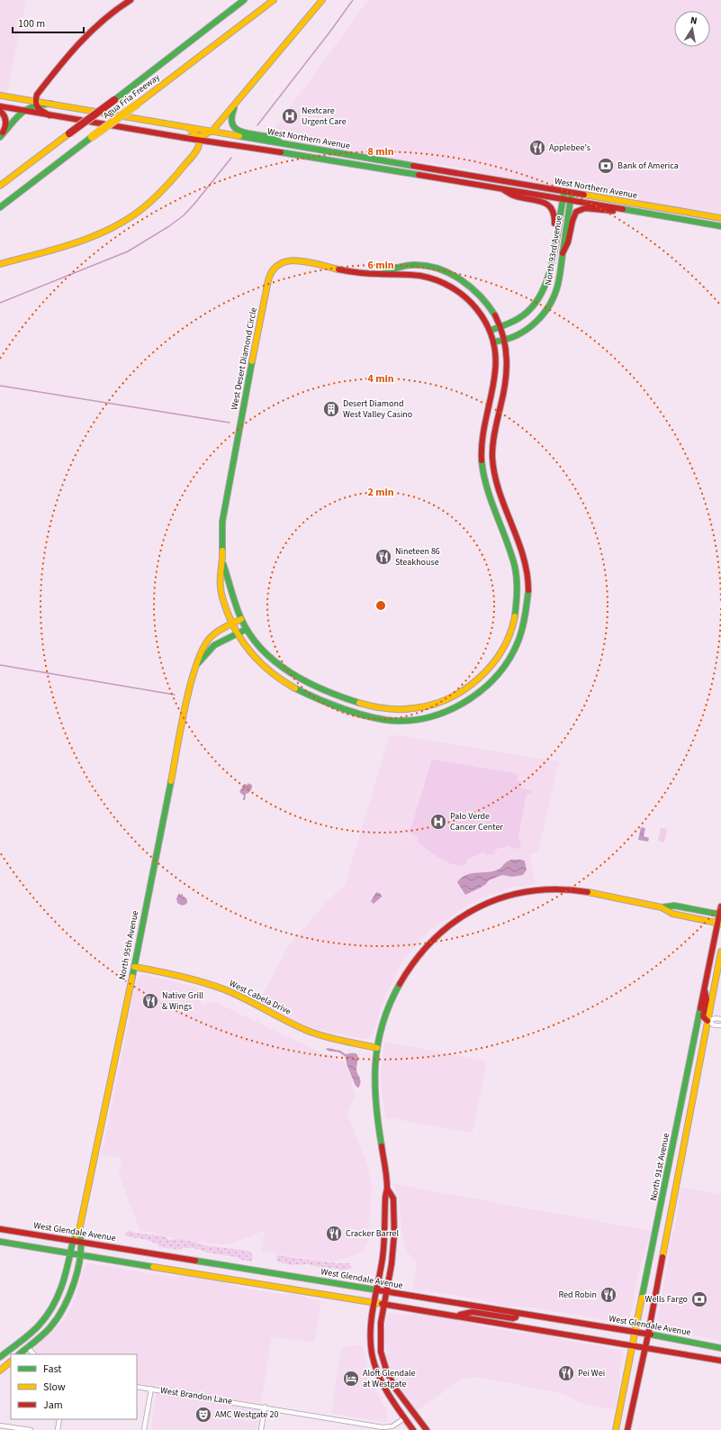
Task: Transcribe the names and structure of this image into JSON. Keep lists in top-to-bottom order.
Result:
{
  "streets": {
    "main road": [
      "Agua Fria Freeway",
      "West Northern Avenue",
      "North 93rd Avenue",
      "West Desert Diamond Circle",
      "North 95th Avenue",
      "West Cabela Drive",
      "North 91st Avenue",
      "West Glendale Avenue"
    ],
    "street": ["West Brandon Lane"]
  },
  "crossings": [
    ["West Northern Avenue", "North 93rd Avenue"],
    ["North 93rd Avenue", "West Desert Diamond Circle"],
    ["West Desert Diamond Circle", "North 95th Avenue"],
    ["North 95th Avenue", "West Cabela Drive"],
    ["North 95th Avenue", "West Glendale Avenue"],
    ["North 91st Avenue", "West Glendale Avenue"]
  ],
  "places": {
    "hospital": ["Nextcare Urgent Care", "Palo Verde Cancer Center"],
    "restaurant": [
      "Applebee's",
      "Nineteen 86 Steakhouse",
      "Native Grill & Wings",
      "Cracker Barrel",
      "Red Robin",
      "Pei Wei"
    ],
    "bank": ["Bank of America", "Wells Fargo"],
    "building": ["Desert Diamond West Valley Casino"],
    "hotel": ["Aloft Glendale at Westgate"],
    "theatre": ["AMC Westgate 20"]
  },
  "legend": ["Fast", "Slow", "Jam"],
  "scale_bar": "100 m",
  "north": "top",
  "rings": [
    "8 min",
    "6 min",
    "4 min",
    "2 min"
  ]
}
